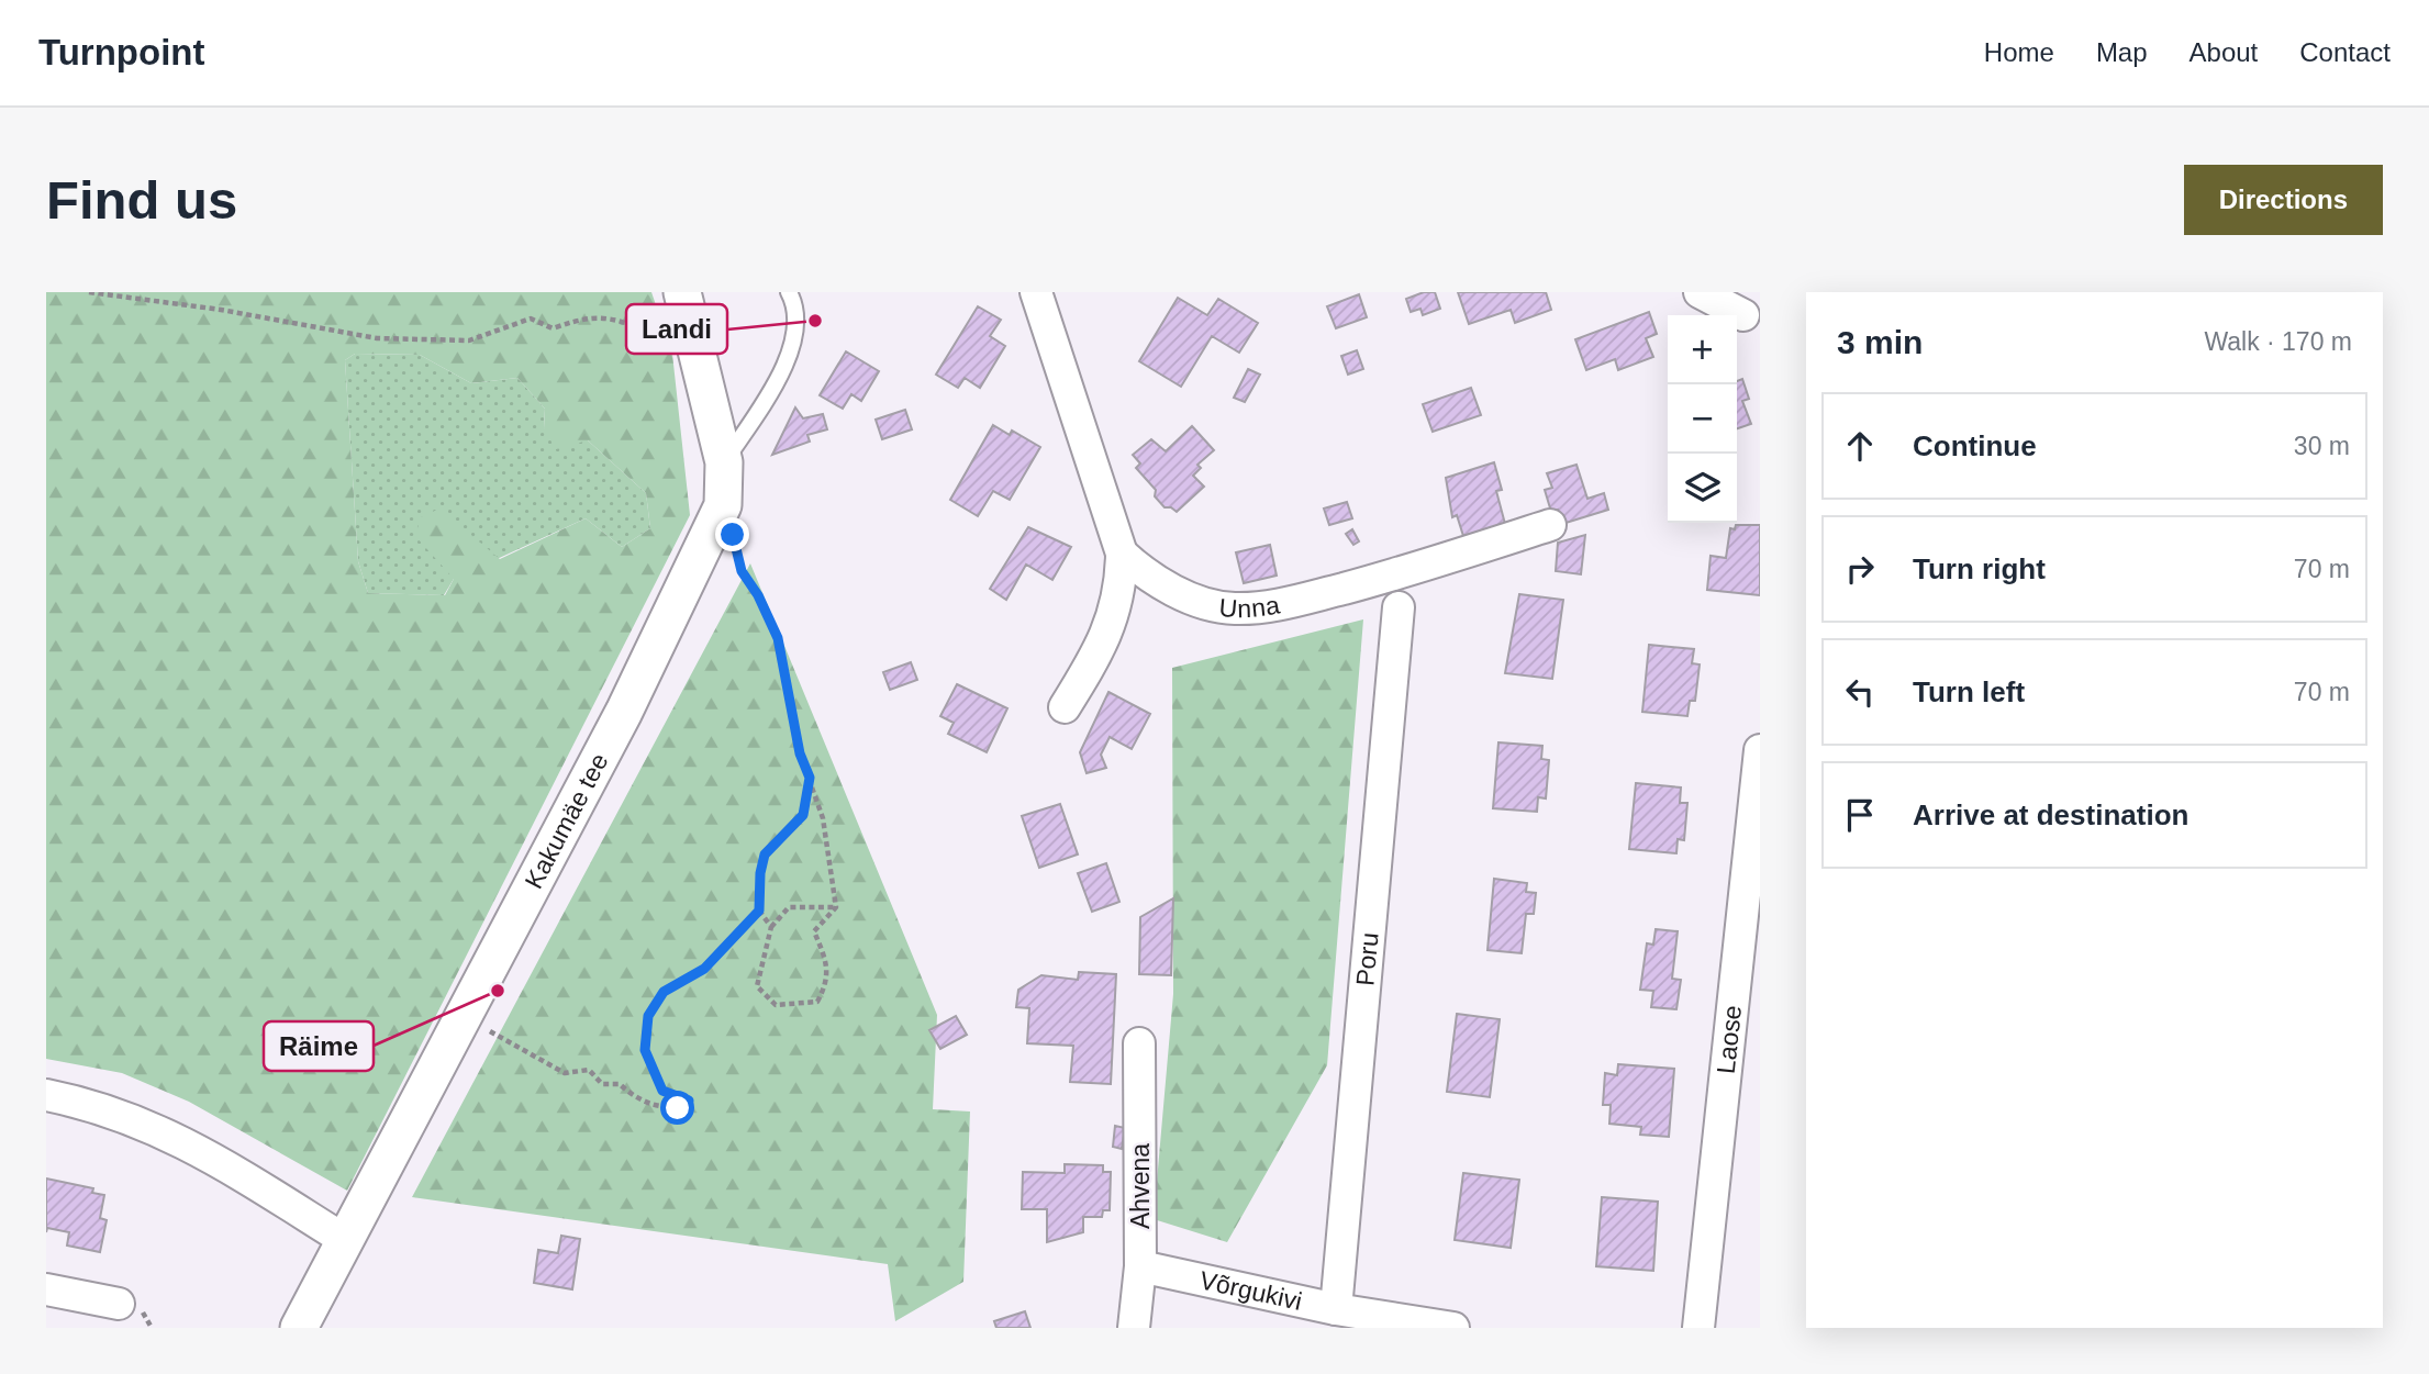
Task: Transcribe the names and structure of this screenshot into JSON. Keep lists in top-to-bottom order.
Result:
{
  "streets": {
    "street": [
      "Unna",
      "Kakumäe tee",
      "Poru",
      "Laose",
      "Ahvena",
      "Võrgukivi"
    ]
  },
  "crossings": [
    ["Poru", "Võrgukivi"],
    ["Ahvena", "Võrgukivi"]
  ],
  "places": ["Landi", "Räime"],
  "page": {
    "header": "Turnpoint",
    "nav": [
      "Home",
      "Map",
      "About",
      "Contact"
    ],
    "buttons": "Directions",
    "title": "Find us",
    "heading": ["3 min", "Walk · 170 m"],
    "map_buttons": ["+", "−"],
    "list": [
      ["Continue", "30 m"],
      ["Turn right", "70 m"],
      ["Turn left", "70 m"],
      "Arrive at destination"
    ]
  }
}
